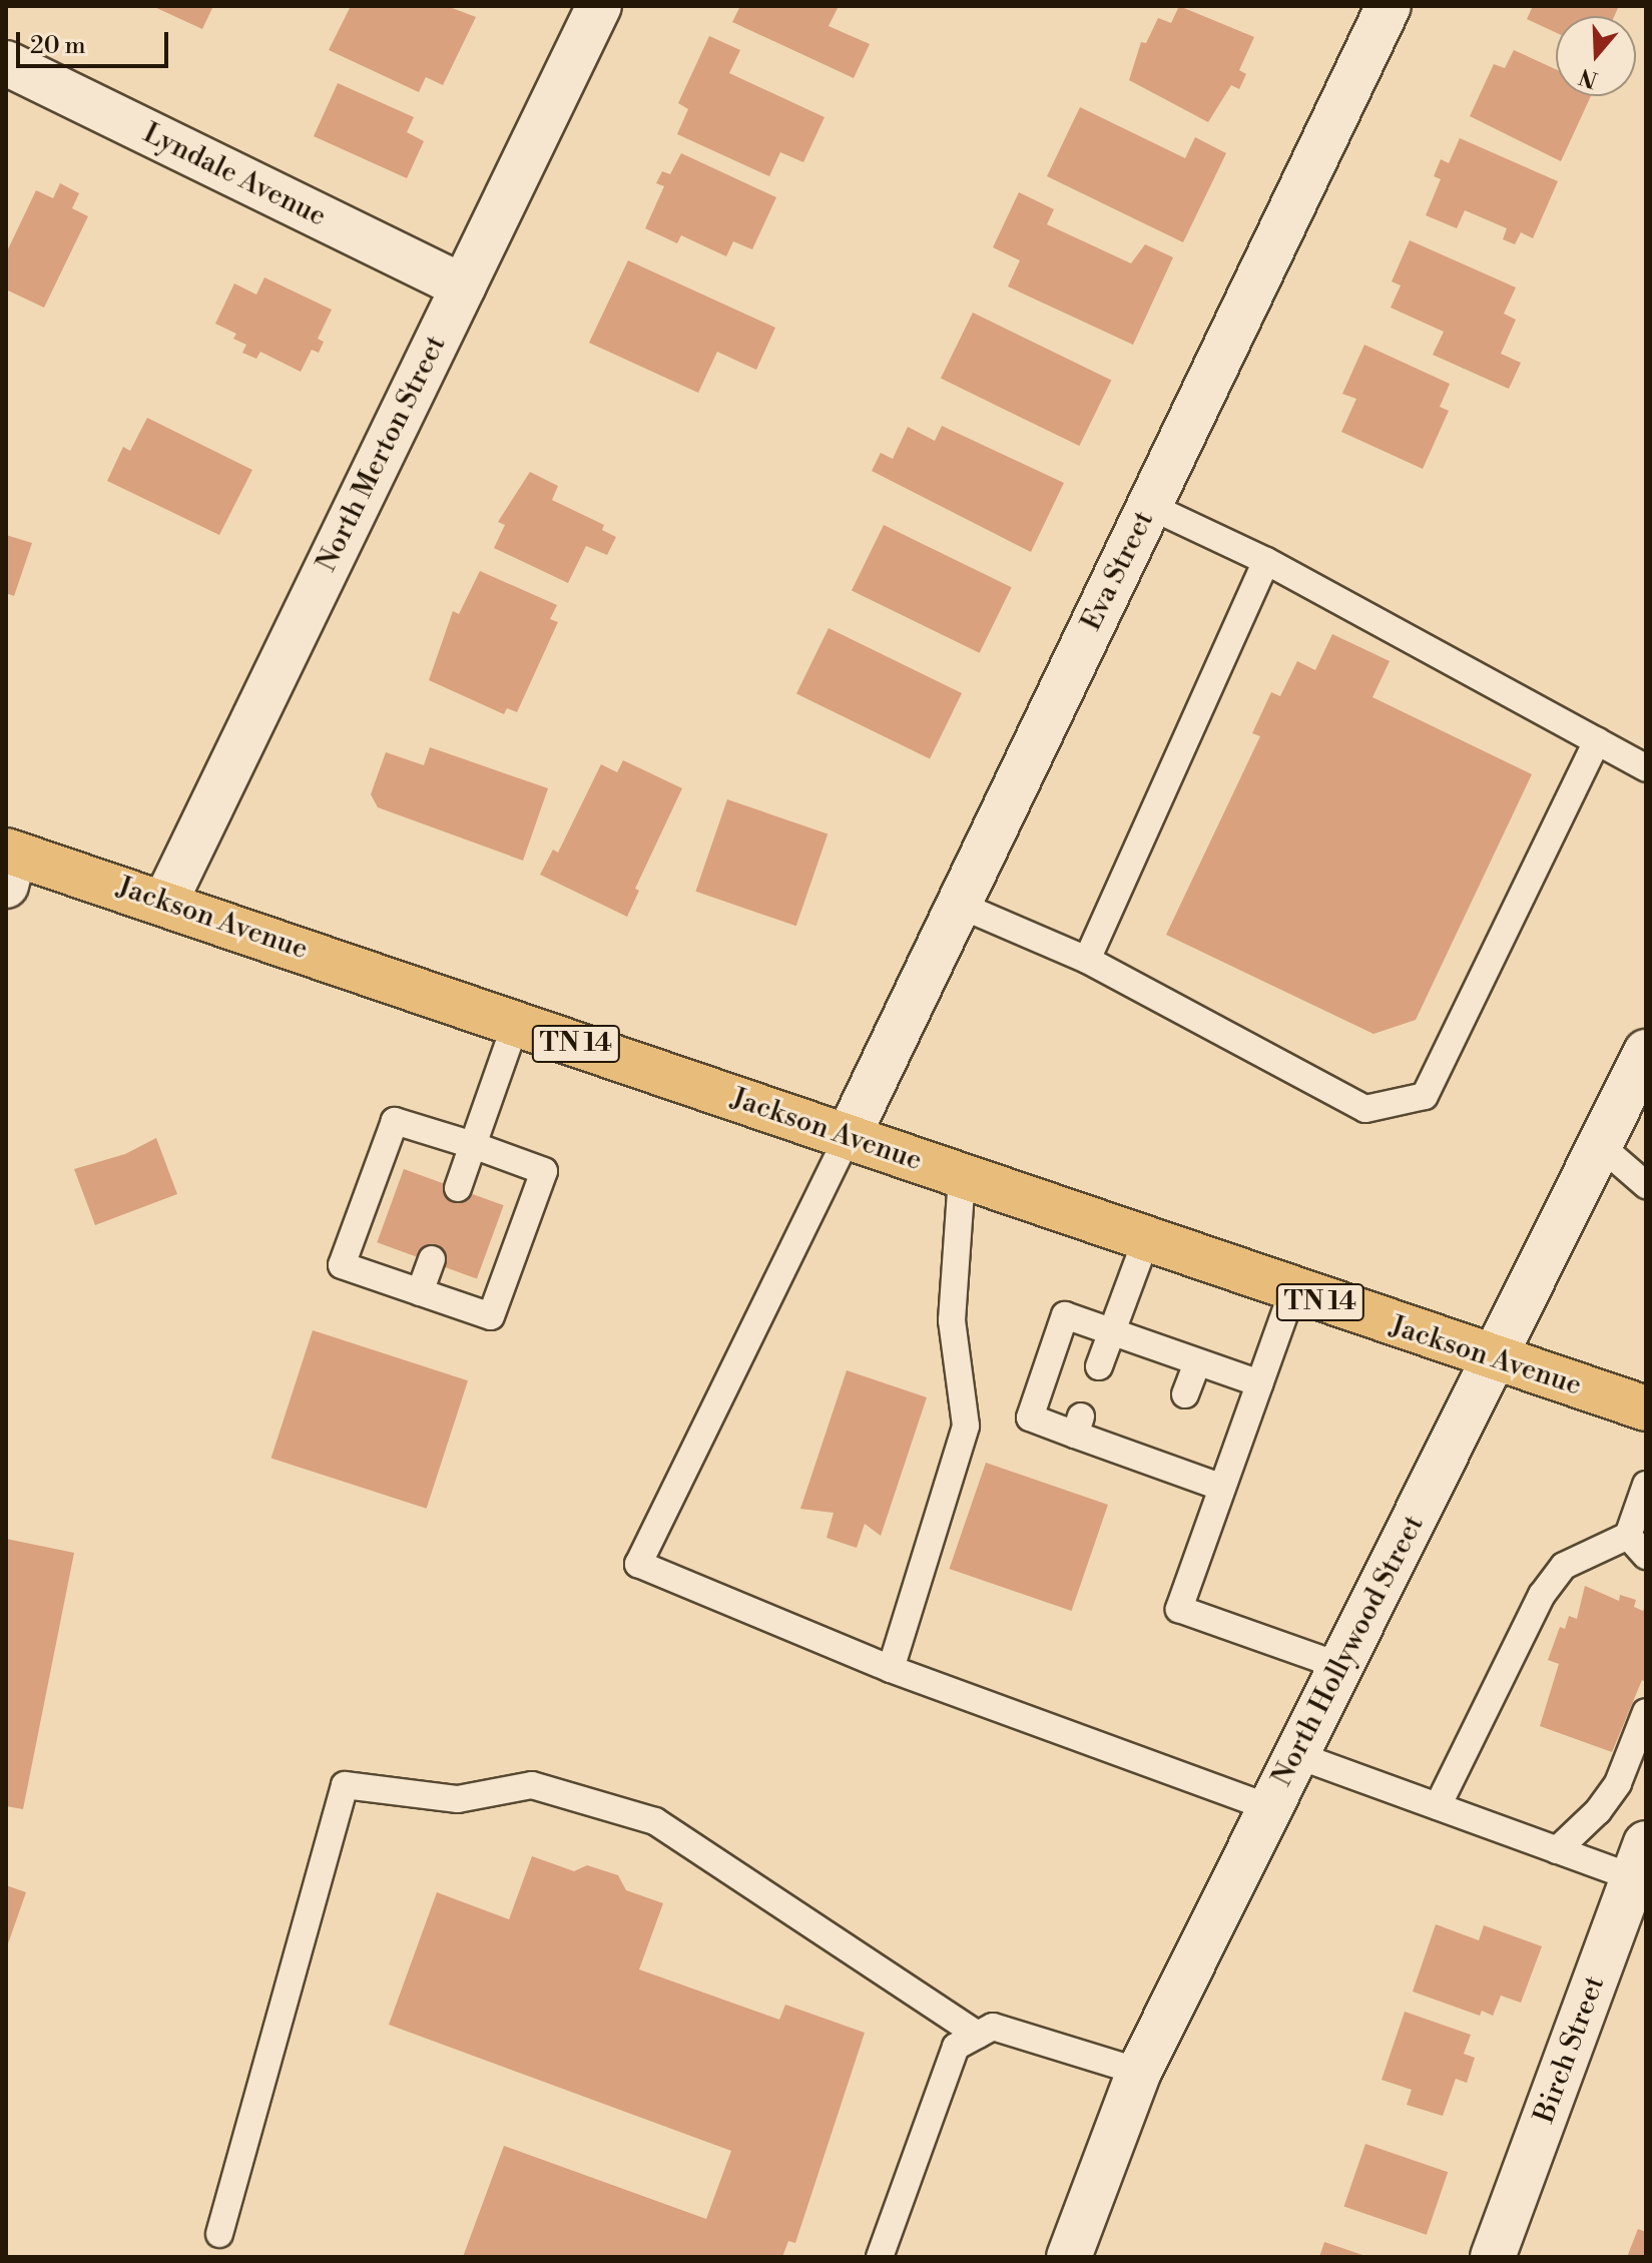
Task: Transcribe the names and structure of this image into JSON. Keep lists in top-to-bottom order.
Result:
{
  "streets": {
    "main road": ["Jackson Avenue", "TN 14"],
    "street": [
      "Lyndale Avenue",
      "North Merton Street",
      "Eva Street",
      "North Hollywood Street",
      "Birch Street"
    ]
  },
  "crossings": [
    ["Lyndale Avenue", "North Merton Street"],
    ["North Merton Street", "Jackson Avenue"],
    ["Eva Street", "Jackson Avenue"],
    ["Jackson Avenue", "North Hollywood Street"]
  ],
  "scale_bar": "20 m",
  "north": "bottom"
}
